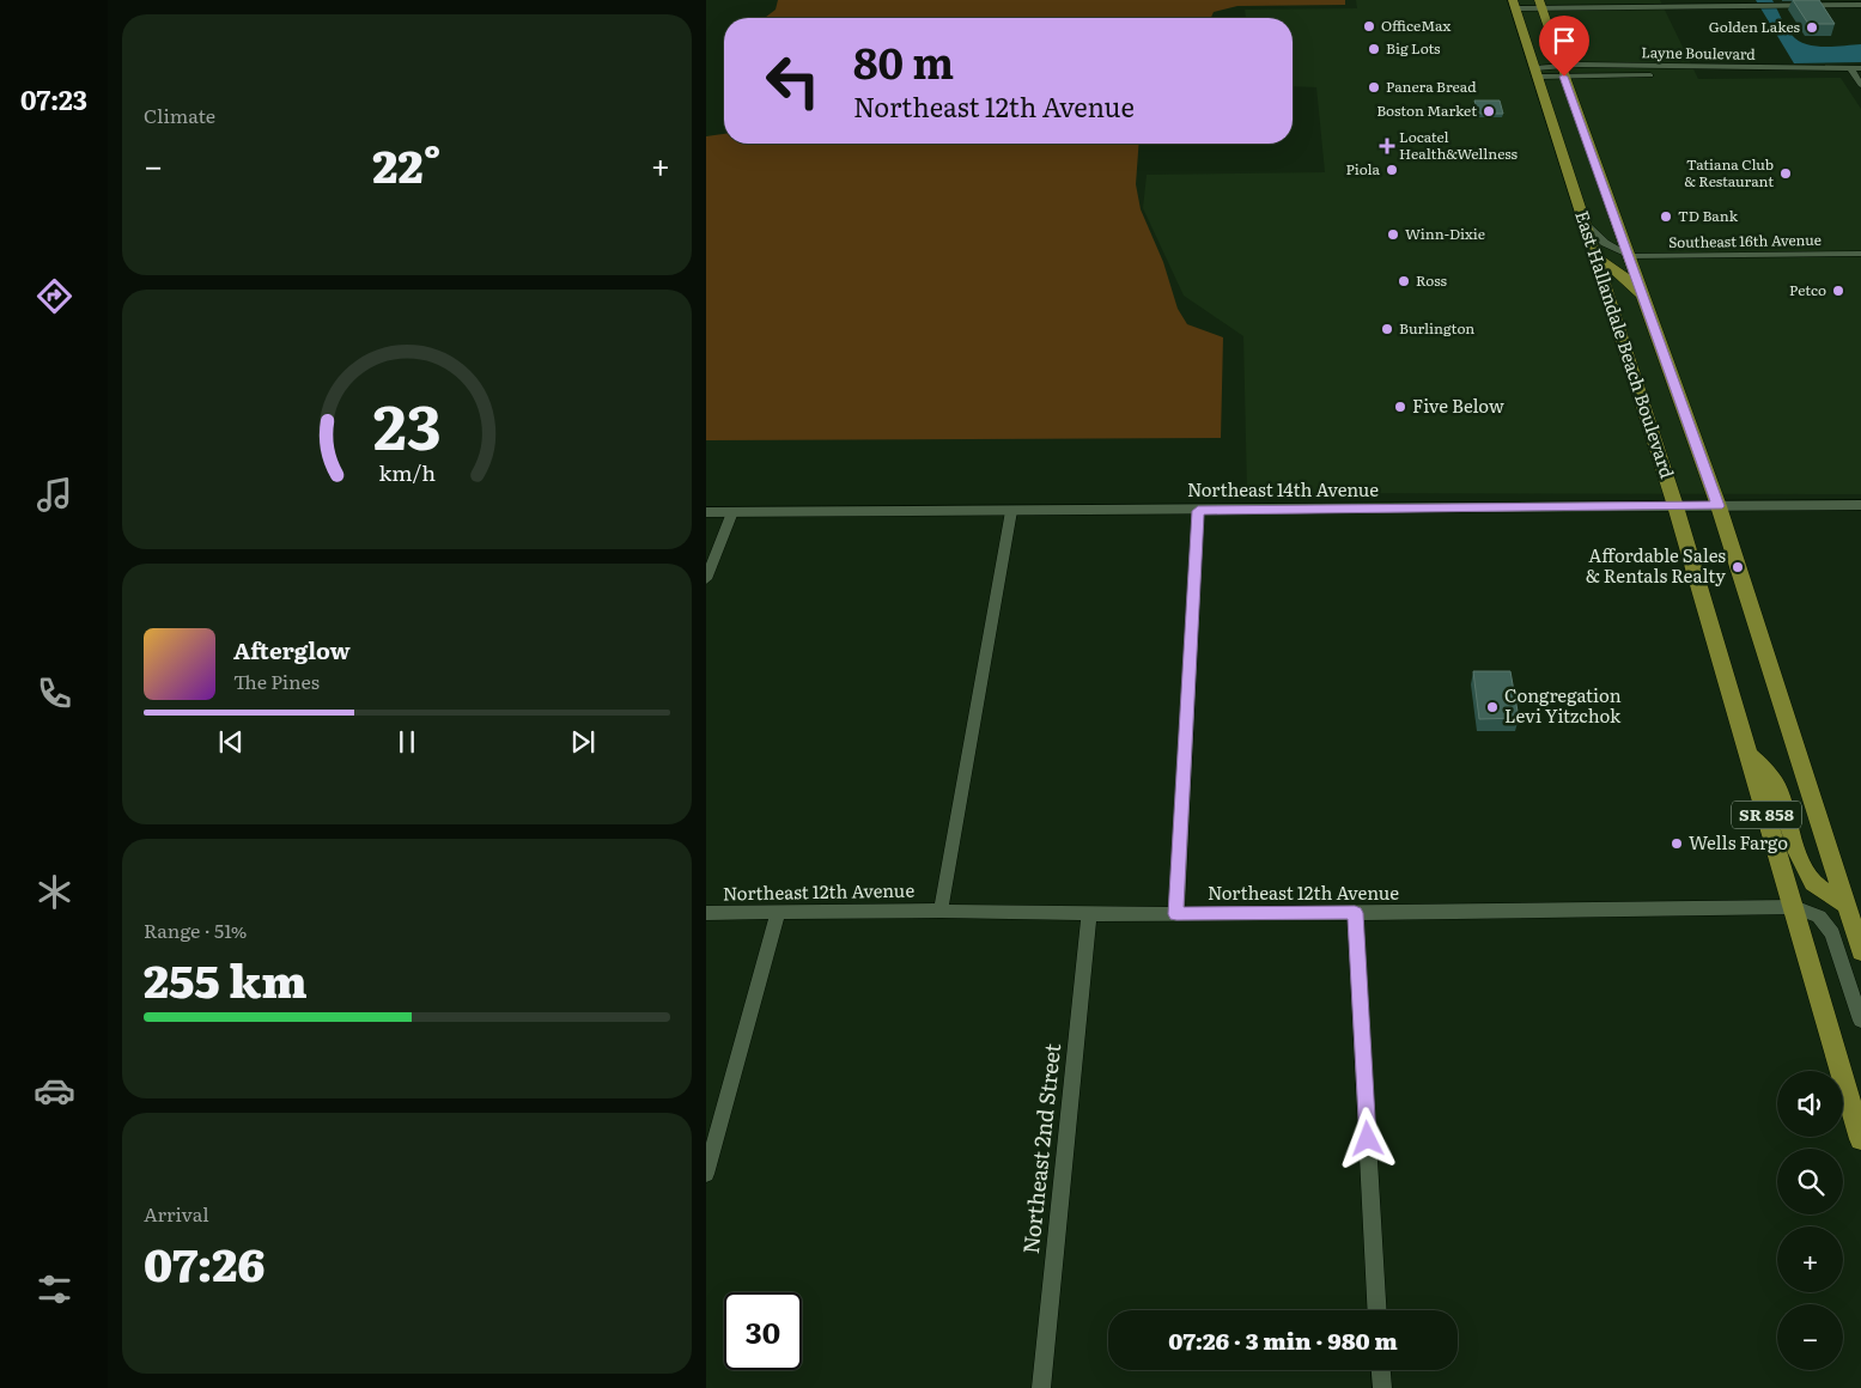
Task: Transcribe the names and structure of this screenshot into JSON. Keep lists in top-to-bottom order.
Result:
{
  "streets": {
    "main road": ["East Hallandale Beach Boulevard", "SR 858"],
    "street": [
      "Layne Boulevard",
      "Southeast 16th Avenue",
      "Northeast 14th Avenue",
      "Northeast 12th Avenue",
      "Northeast 2nd Street"
    ]
  },
  "crossings": [
    ["Layne Boulevard", "East Hallandale Beach Boulevard"],
    ["Southeast 16th Avenue", "East Hallandale Beach Boulevard"],
    ["East Hallandale Beach Boulevard", "Northeast 14th Avenue"],
    ["East Hallandale Beach Boulevard", "Northeast 12th Avenue"],
    ["Northeast 12th Avenue", "Northeast 2nd Street"]
  ],
  "places": {
    "other": [
      "OfficeMax",
      "Golden Lakes",
      "Big Lots",
      "Panera Bread",
      "Boston Market",
      "Piola",
      "Tatiana Club & Restaurant",
      "TD Bank",
      "Winn-Dixie",
      "Ross",
      "Petco",
      "Burlington",
      "Five Below",
      "Affordable Sales & Rentals Realty",
      "Congregation Levi Yitzchok",
      "Wells Fargo"
    ],
    "health": ["Locatel Health&Wellness"]
  },
  "page": {
    "tabs": "07:23",
    "tile": [
      "Climate",
      ["Range · 51%", "255 km"],
      ["Arrival", "07:26"]
    ],
    "turn": ["80 m", "Northeast 12th Avenue"],
    "heat": ["−", "22°", "+"],
    "song": ["Afterglow", "The Pines"],
    "map_buttons": ["+", "−"],
    "limit": "30",
    "trip": "07:26 · 3 min · 980 m",
    "gauge": ["23", "km/h"]
  }
}
